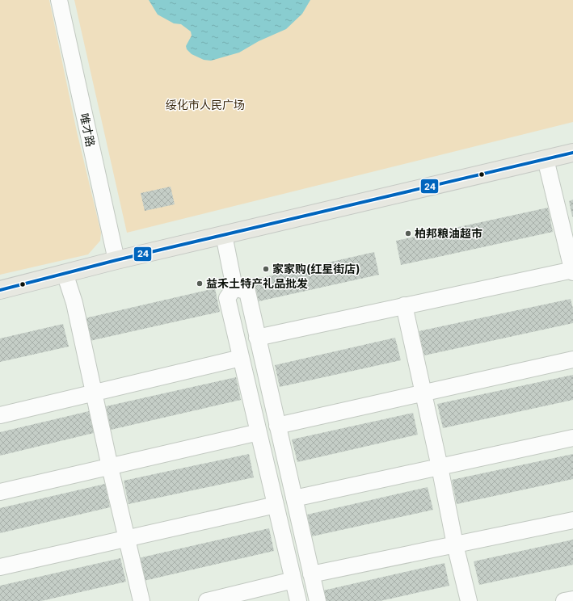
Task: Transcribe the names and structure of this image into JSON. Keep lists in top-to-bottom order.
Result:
{
  "streets": {
    "street": ["唯才路"]
  },
  "parks": ["绥化市人民广场"],
  "places": ["柏邦粮油超市", "家家购(红星街店)", "益禾土特产礼品批发"],
  "lines": ["transit line 24"]
}
